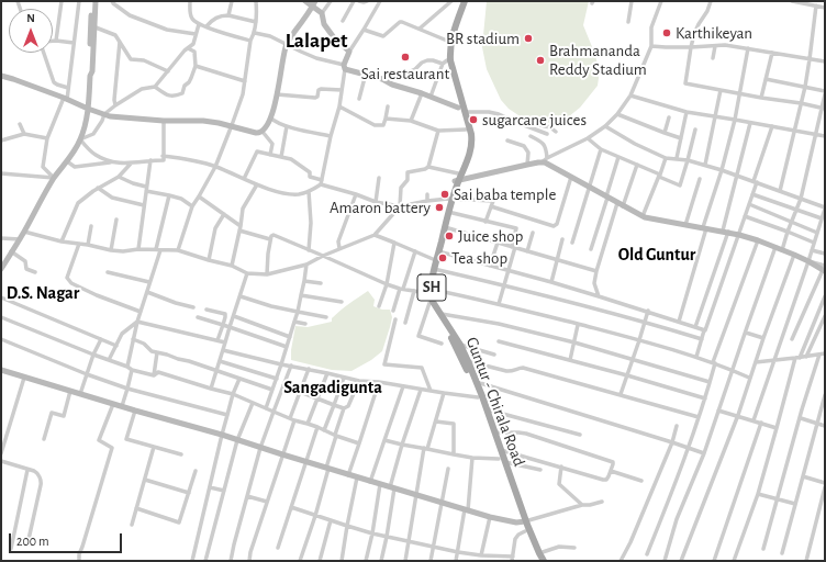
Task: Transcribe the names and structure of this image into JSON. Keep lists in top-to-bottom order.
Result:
{
  "streets": {
    "main road": ["SH", "Guntur - Chirala Road"]
  },
  "districts": [
    "Lalapet",
    "Old Guntur",
    "D.S. Nagar",
    "Sangadigunta"
  ],
  "places": [
    "Karthikeyan",
    "BR stadium",
    "Sai restaurant",
    "Brahmananda Reddy Stadium",
    "sugarcane juices",
    "Sai baba temple",
    "Amaron battery",
    "Juice shop",
    "Tea shop"
  ],
  "scale_bar": "200 m",
  "north": "top"
}
